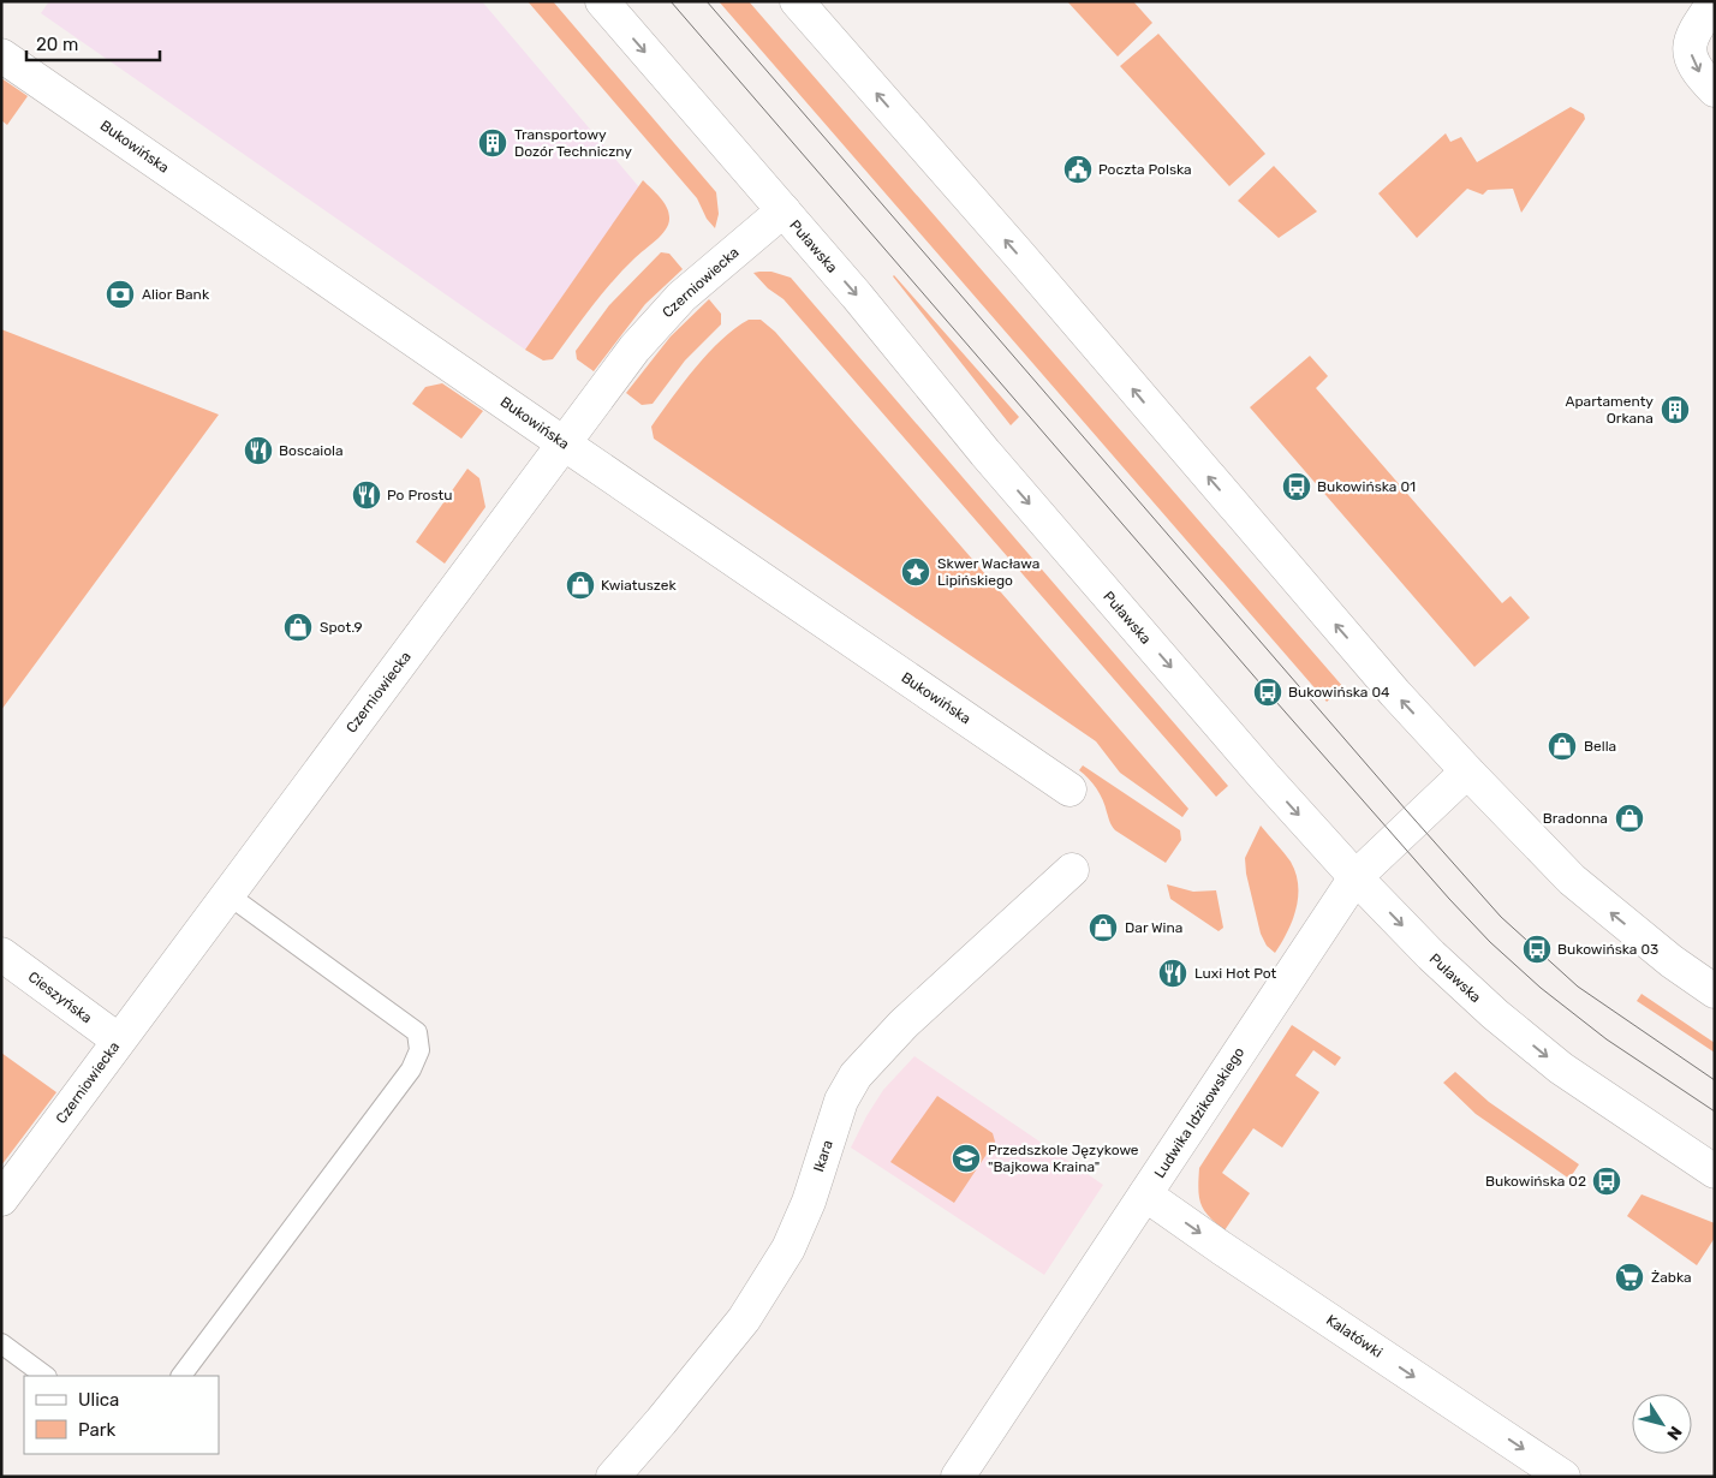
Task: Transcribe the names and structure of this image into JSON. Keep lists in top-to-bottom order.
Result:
{
  "streets": {
    "street": [
      "Bukowińska",
      "Puławska",
      "Czerniowiecka",
      "Cieszyńska",
      "Ludwika Idzikowskiego",
      "Ikara",
      "Kalatówki"
    ]
  },
  "crossings": [
    ["Bukowińska", "Czerniowiecka"],
    ["Puławska", "Czerniowiecka"],
    ["Puławska", "Ludwika Idzikowskiego"],
    ["Czerniowiecka", "Cieszyńska"],
    ["Ludwika Idzikowskiego", "Kalatówki"]
  ],
  "one_way": ["Kalatówki"],
  "places": {
    "building": ["Transportowy Dozór Techniczny", "Apartamenty Orkana"],
    "public building": ["Poczta Polska"],
    "bank": ["Alior Bank"],
    "restaurant": ["Boscaiola", "Po Prostu", "Luxi Hot Pot"],
    "bus stop": [
      "Bukowińska 01",
      "Bukowińska 04",
      "Bukowińska 03",
      "Bukowińska 02"
    ],
    "place": ["Skwer Wacława Lipińskiego"],
    "shop": [
      "Kwiatuszek",
      "Spot.9",
      "Bella",
      "Bradonna",
      "Dar Wina"
    ],
    "school or university": ["Przedszkole Językowe \"Bajkowa Kraina\""],
    "supermarket": ["Żabka"]
  },
  "legend": ["Ulica", "Park"],
  "scale_bar": "20 m",
  "north": "bottom right"
}
